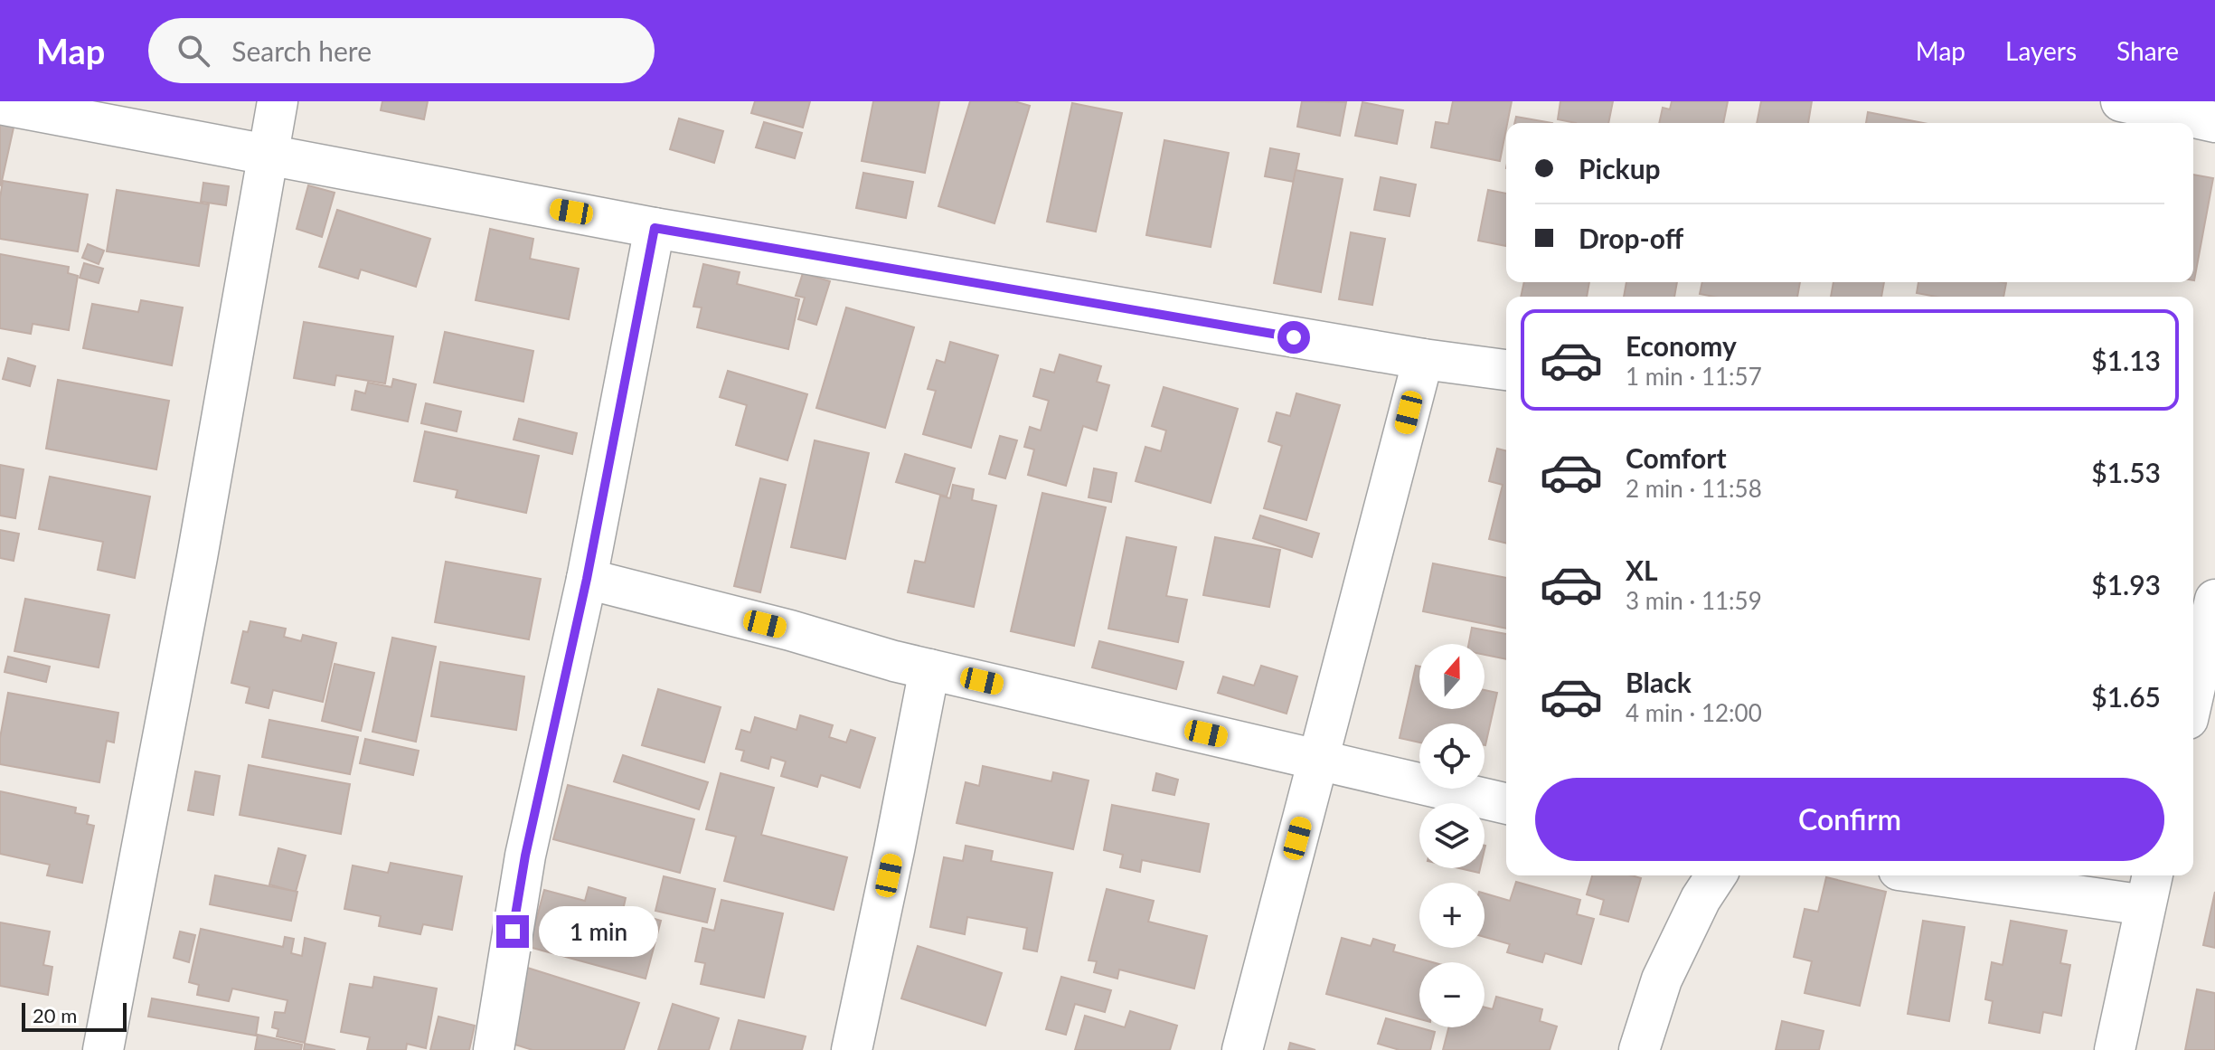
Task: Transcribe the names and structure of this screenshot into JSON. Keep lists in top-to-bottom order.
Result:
{
  "scale_bar": "20 m",
  "north": "top",
  "page": {
    "header": "Map",
    "search": "Search here",
    "nav": ["Map", "Layers", "Share"],
    "banner": ["Pickup", "Drop-off"],
    "list": [
      {
        "name": "Economy",
        "note": "1 min · 11:57",
        "value": "$1.13"
      },
      {
        "name": "Comfort",
        "note": "2 min · 11:58",
        "value": "$1.53"
      },
      {
        "name": "XL",
        "note": "3 min · 11:59",
        "value": "$1.93"
      },
      {
        "name": "Black",
        "note": "4 min · 12:00",
        "value": "$1.65"
      }
    ],
    "map_buttons": ["+", "−"],
    "buttons": "Confirm",
    "bubble": "1 min",
    "scale": "20 m"
  }
}
